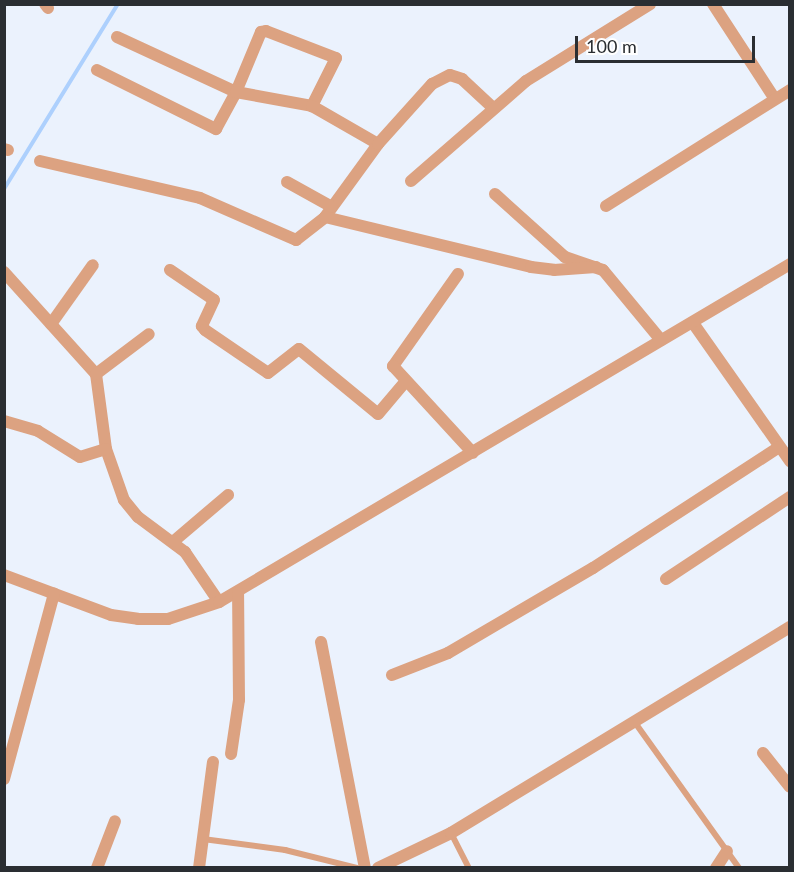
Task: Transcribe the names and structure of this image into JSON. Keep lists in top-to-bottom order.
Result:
{
  "scale_bar": "100 m"
}
